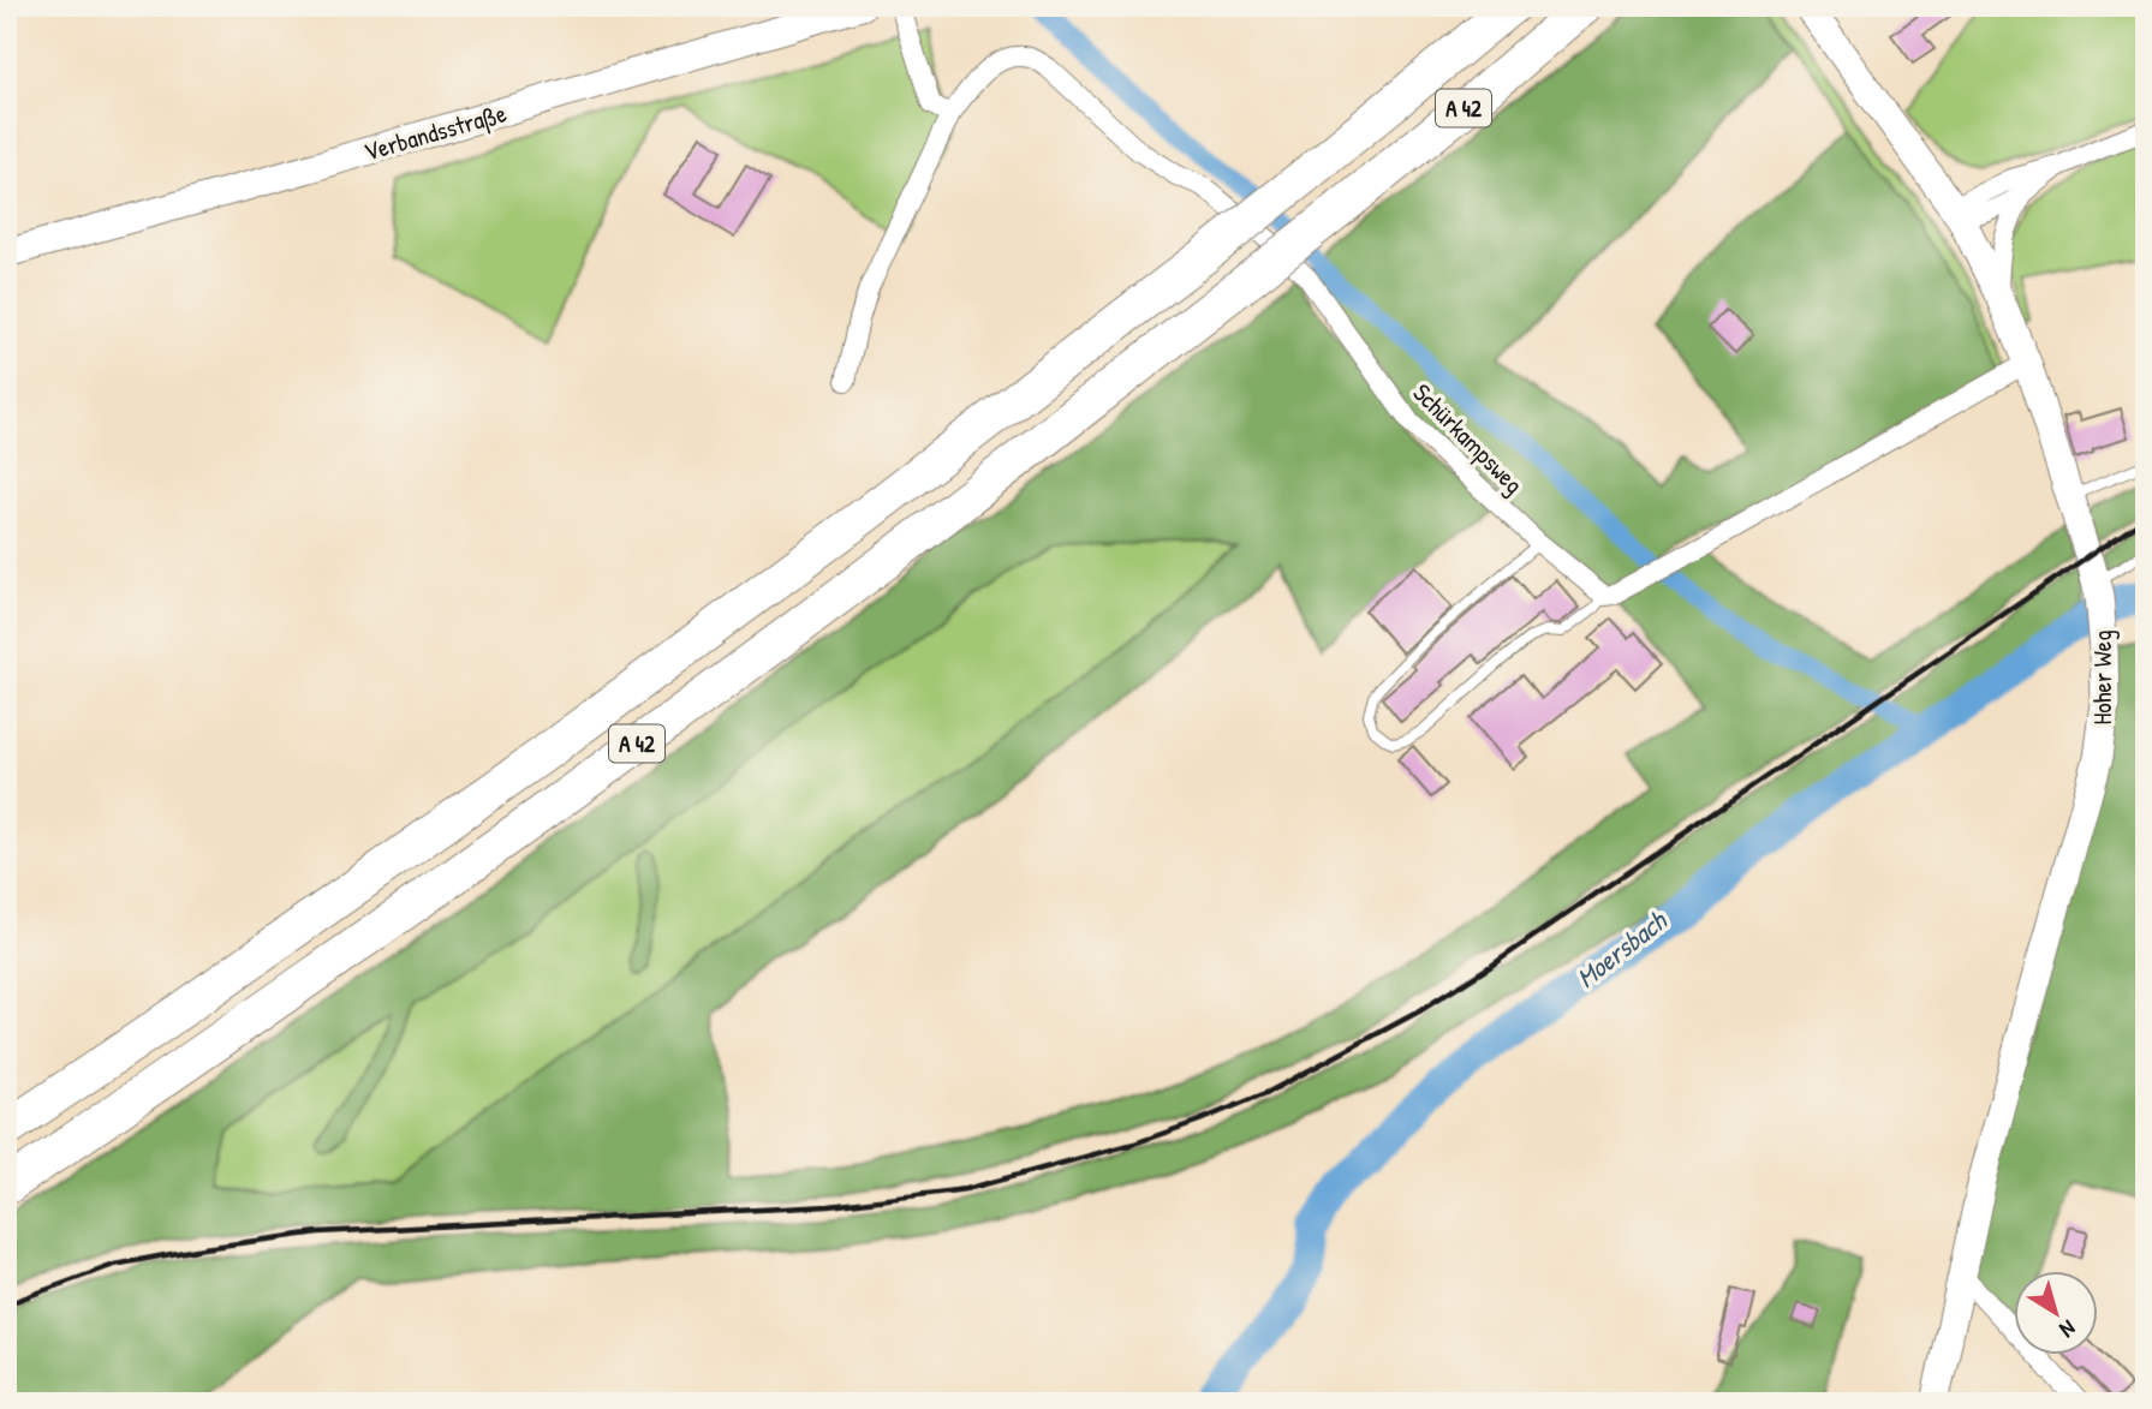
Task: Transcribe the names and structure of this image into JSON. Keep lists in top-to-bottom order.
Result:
{
  "streets": {
    "highway": ["A 42"],
    "main road": ["Verbandsstraße", "Hoher Weg"],
    "street": ["Schürkampsweg"]
  },
  "water": ["Moersbach"],
  "north": "bottom right"
}
